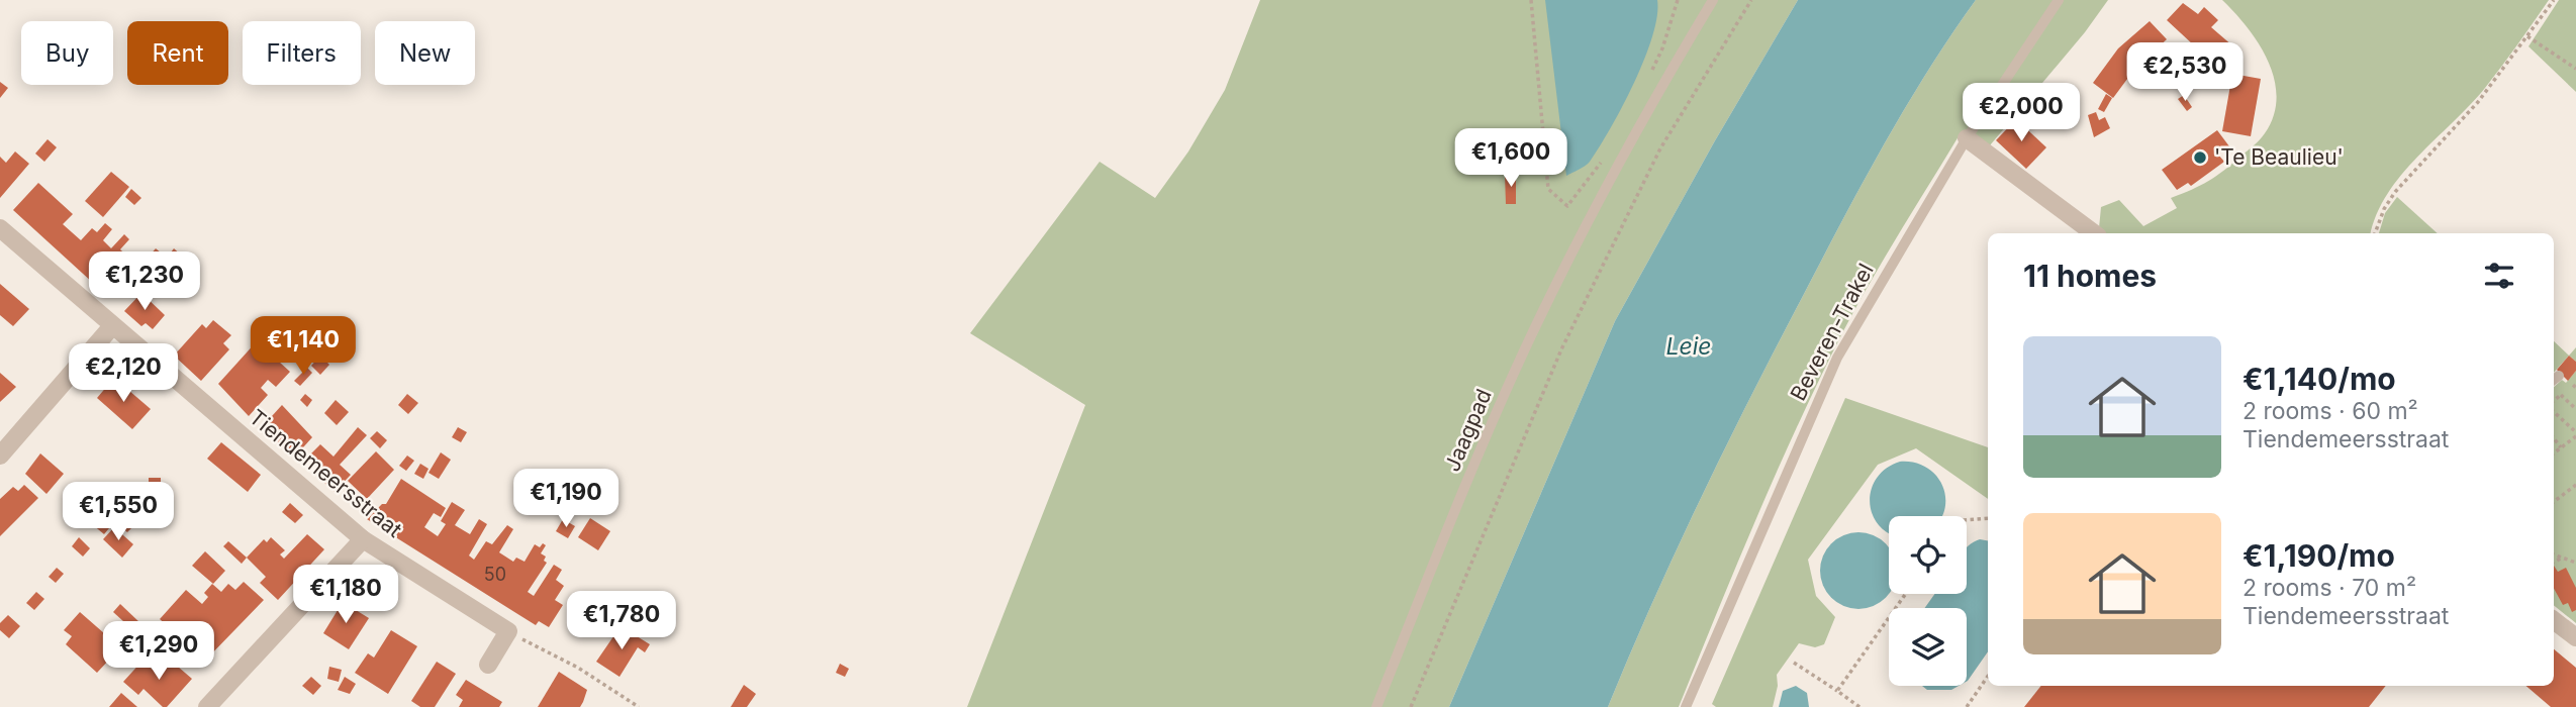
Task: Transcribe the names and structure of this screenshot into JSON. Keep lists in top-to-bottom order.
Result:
{
  "streets": {
    "street": ["Tiendemeersstraat"],
    "lane": ["Beveren-Trakel", "Jaagpad"]
  },
  "water": ["Leie"],
  "places": ["'Te Beaulieu'"],
  "house_numbers": ["50"],
  "page": {
    "chip": [
      "Buy",
      "Rent",
      "Filters",
      "New"
    ],
    "price": [
      "€2,530",
      "€2,000",
      "€1,600",
      "€1,230",
      "€1,140",
      "€2,120",
      "€1,190",
      "€1,550",
      "€1,180",
      "€1,780",
      "€1,290"
    ],
    "heading": "11 homes",
    "list": [
      {
        "name": "€1,140/mo",
        "note": "2 rooms · 60 m² · Tiendemeersstraat"
      },
      {
        "name": "€1,190/mo",
        "note": "2 rooms · 70 m² · Tiendemeersstraat"
      }
    ]
  }
}
